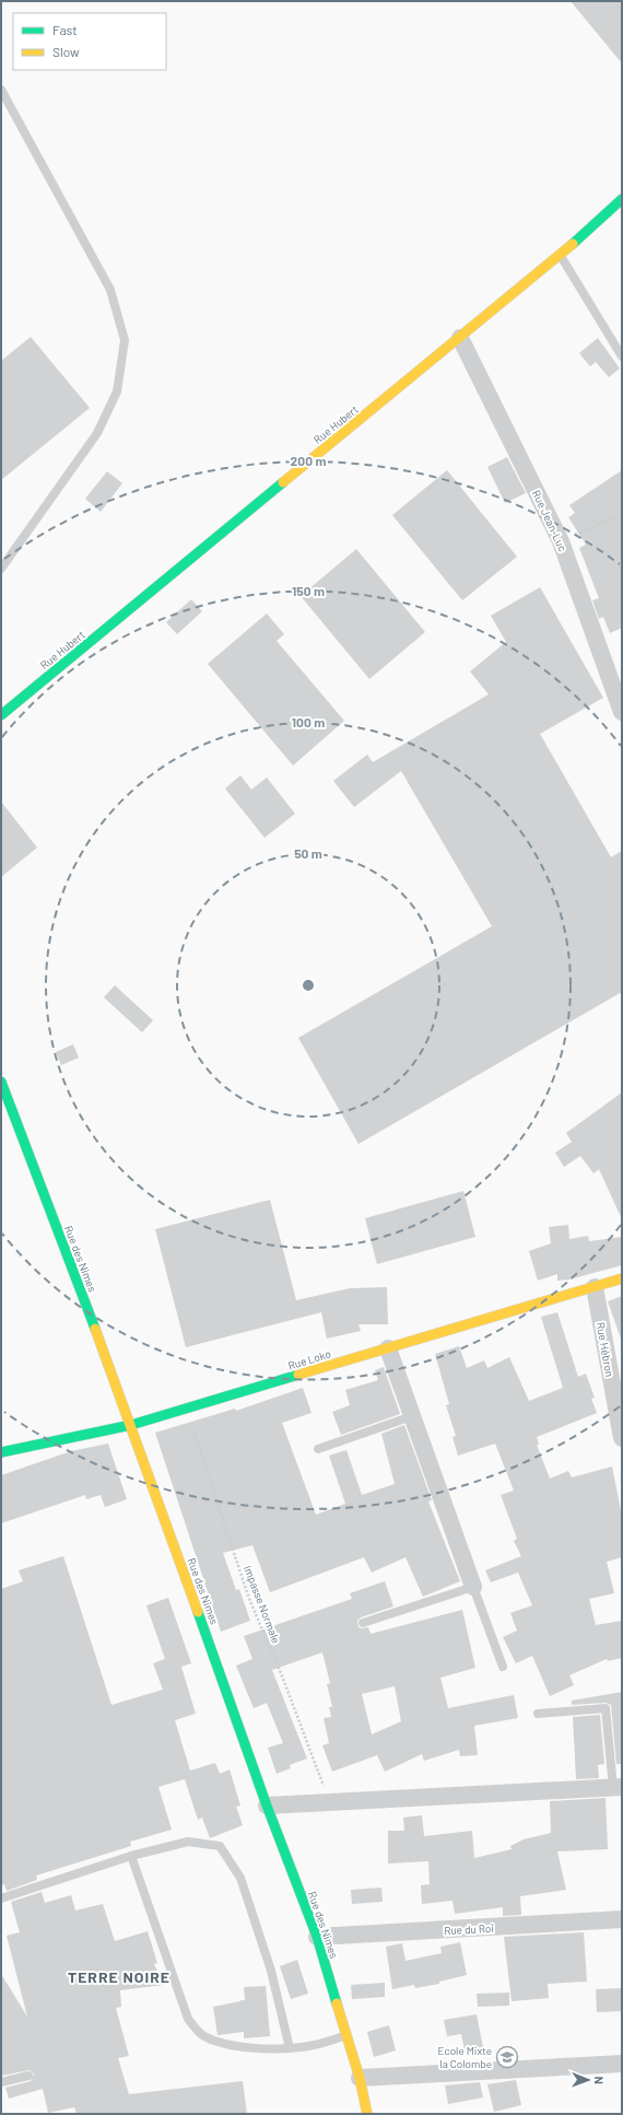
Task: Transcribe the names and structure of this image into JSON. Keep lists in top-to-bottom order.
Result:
{
  "streets": {
    "street": [
      "Rue Hubert",
      "Rue Jean-Luc",
      "Rue des Nimes",
      "Rue Hébron",
      "Rue Loko",
      "Rue du Roi"
    ],
    "path": ["Impasse Normale"]
  },
  "crossings": [
    ["Rue Hubert", "Rue Jean-Luc"],
    ["Rue des Nimes", "Rue Loko"],
    ["Rue des Nimes", "Rue du Roi"],
    ["Rue Hébron", "Rue Loko"],
    ["Rue Loko", "Impasse Normale"]
  ],
  "districts": ["TERRE NOIRE"],
  "places": {
    "school or university": ["Ecole Mixte la Colombe"]
  },
  "legend": ["Fast", "Slow"],
  "north": "right",
  "rings": [
    "200 m",
    "150 m",
    "100 m",
    "50 m"
  ]
}
